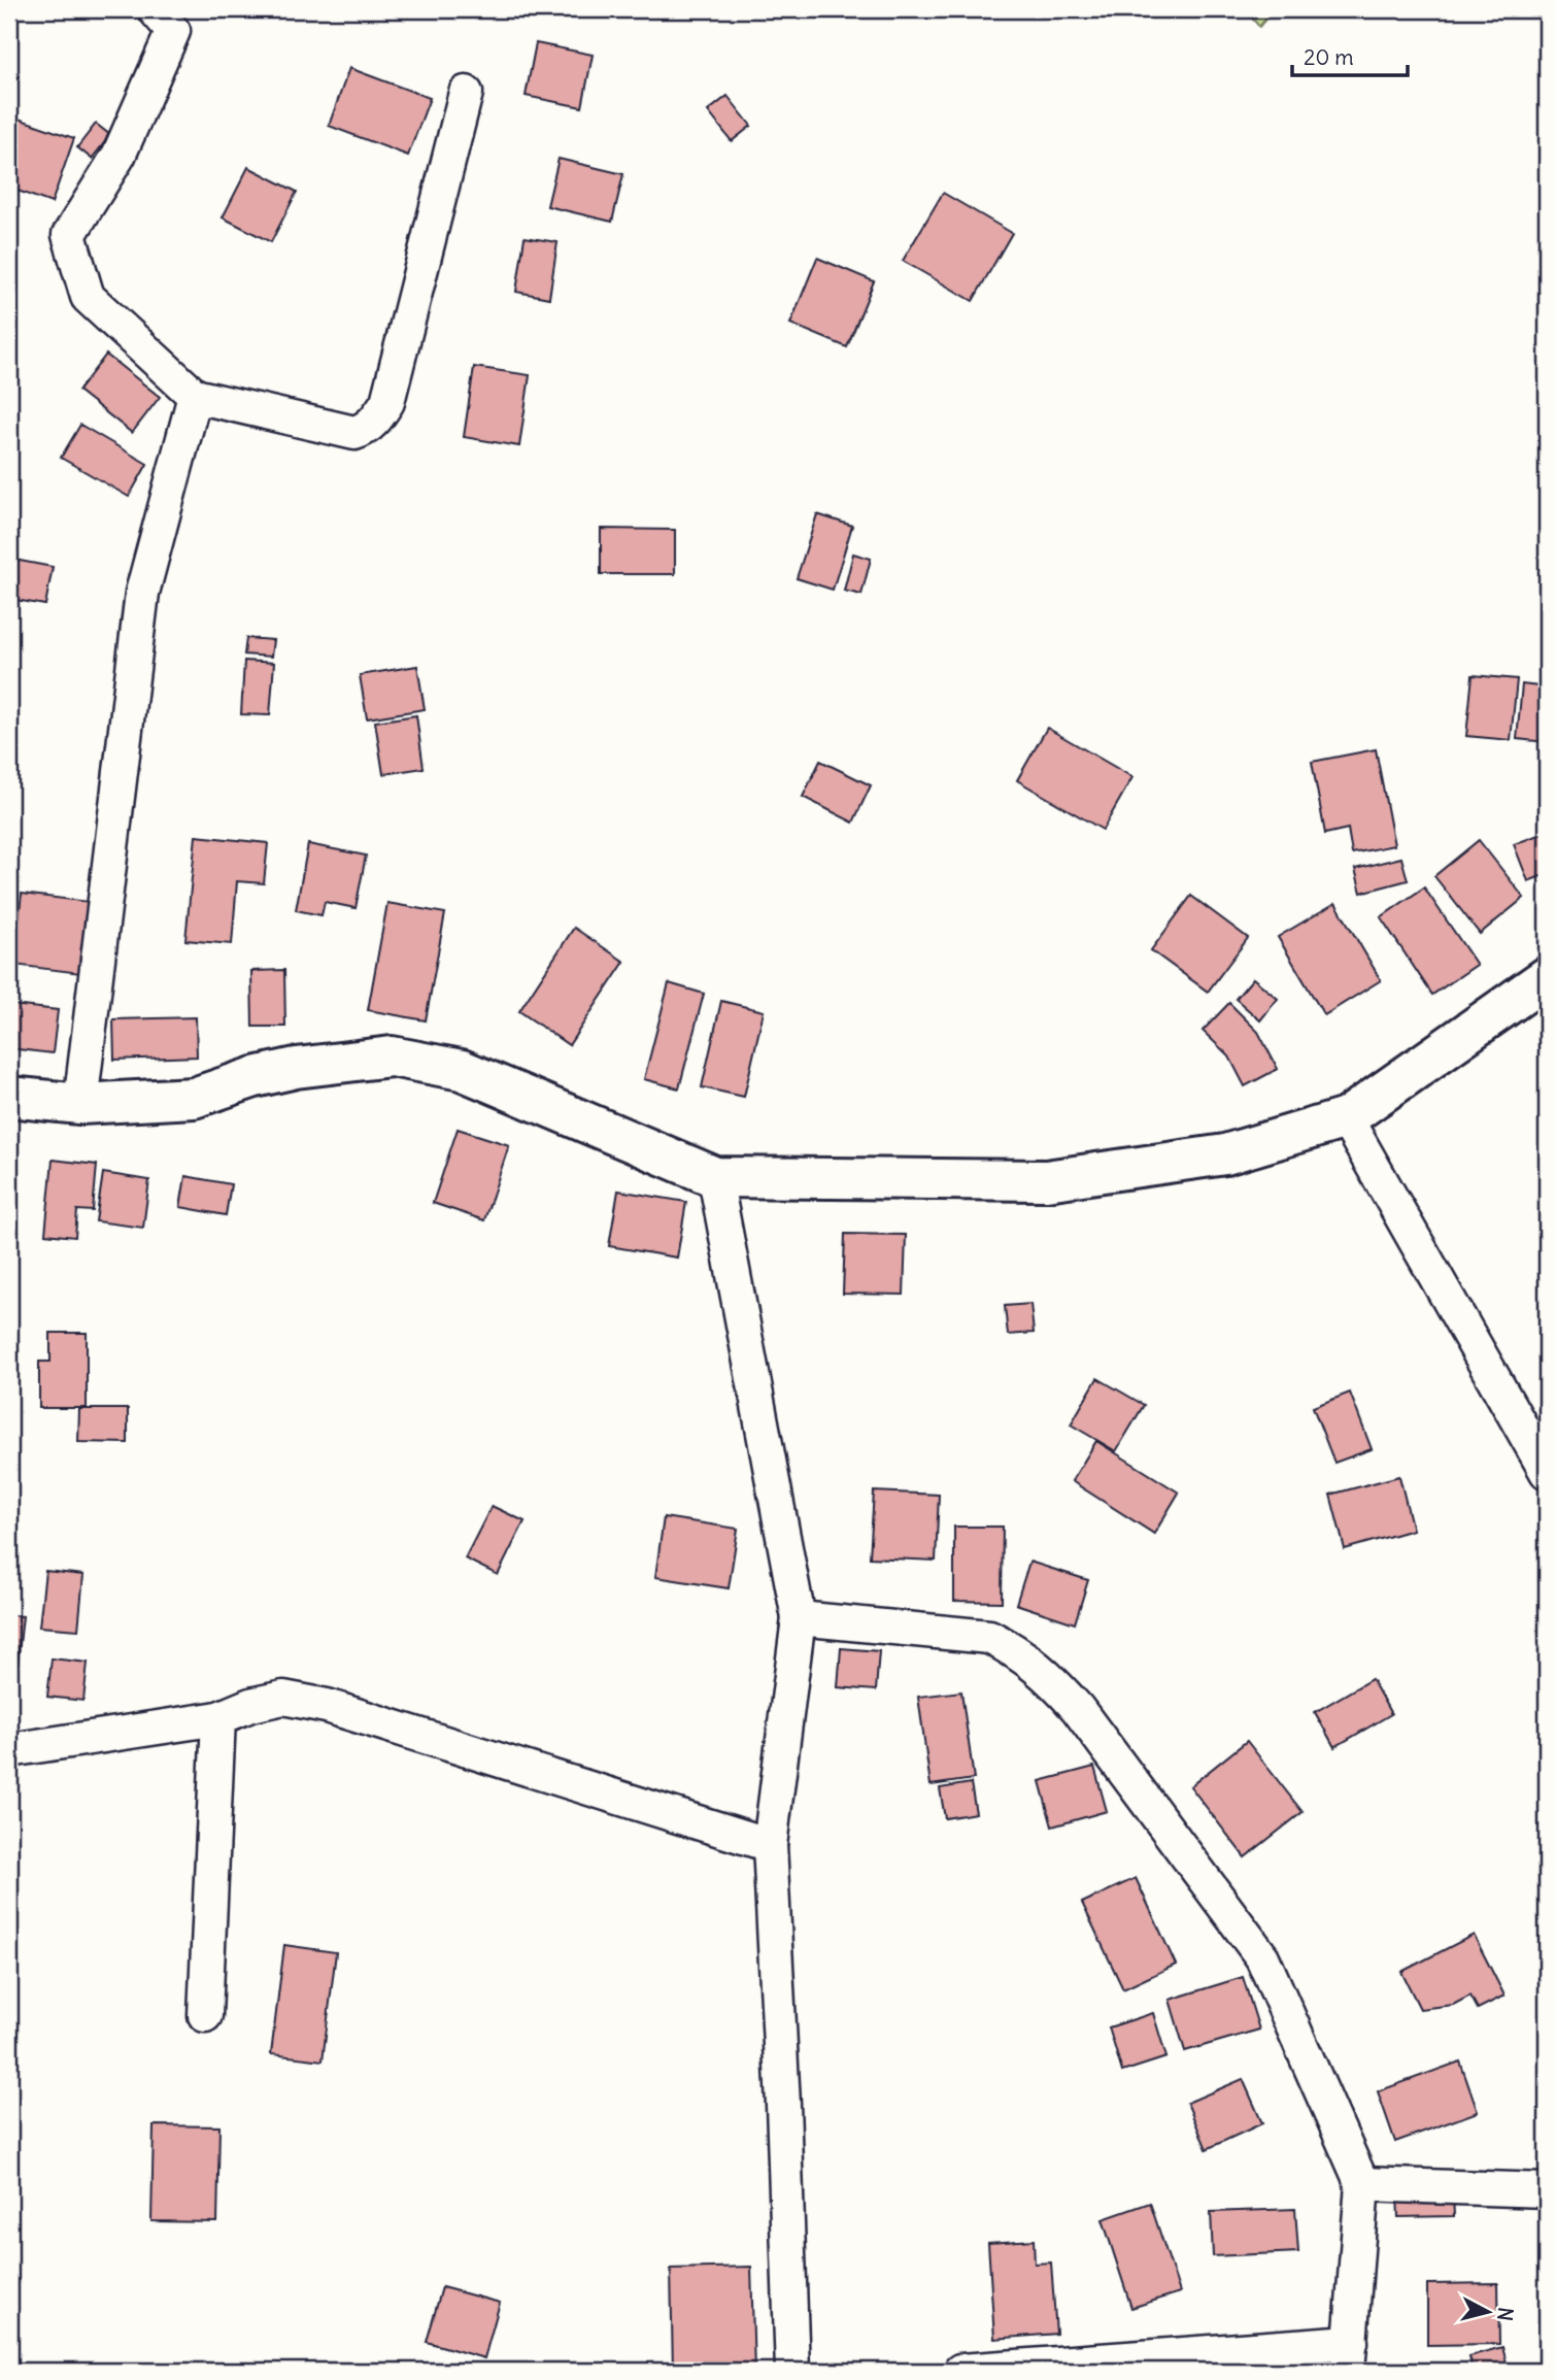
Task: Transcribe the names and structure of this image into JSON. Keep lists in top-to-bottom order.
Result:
{
  "scale_bar": "20 m",
  "north": "right"
}
